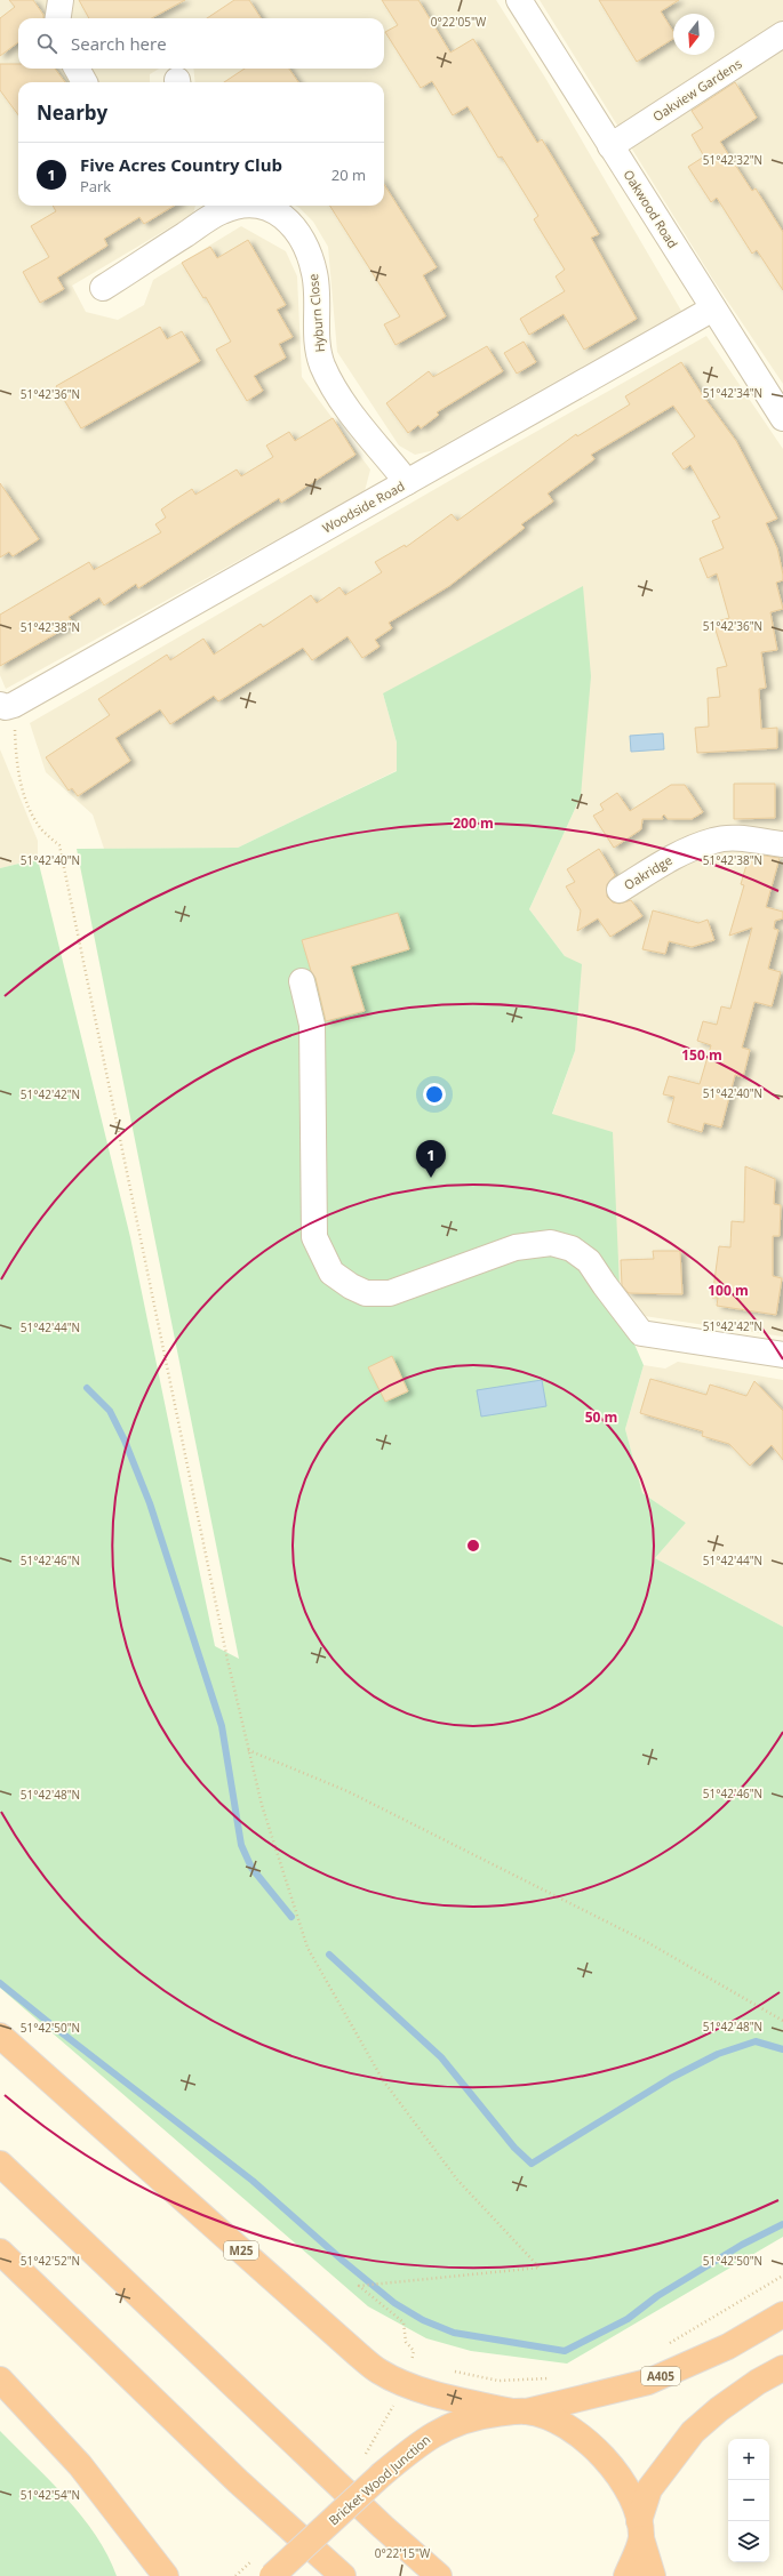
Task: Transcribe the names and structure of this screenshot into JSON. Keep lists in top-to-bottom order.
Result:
{
  "streets": {
    "highway": ["M25", "A405", "Bricket Wood Junction"],
    "street": [
      "Oakview Gardens",
      "Oakwood Road",
      "Hyburn Close",
      "Woodside Road",
      "Oakridge"
    ]
  },
  "crossings": [
    ["Oakview Gardens", "Oakwood Road"],
    ["Oakwood Road", "Woodside Road"],
    ["Hyburn Close", "Woodside Road"],
    ["M25", "A405"],
    ["M25", "Bricket Wood Junction"],
    ["A405", "Bricket Wood Junction"]
  ],
  "north": "bottom",
  "page": {
    "search": "Search here",
    "heading": "Nearby",
    "list": [
      {
        "mark": "1",
        "name": "Five Acres Country Club",
        "note": "Park",
        "value": "20 m"
      }
    ],
    "pins": "1",
    "map_buttons": ["+", "−"]
  },
  "coordinates": [
    "0°22'05\"W",
    "51°42'32\"N",
    "51°42'34\"N",
    "51°42'36\"N",
    "51°42'38\"N",
    "51°42'40\"N",
    "51°42'42\"N",
    "51°42'44\"N",
    "51°42'46\"N",
    "51°42'48\"N",
    "51°42'50\"N",
    "51°42'52\"N",
    "51°42'54\"N",
    "0°22'15\"W"
  ],
  "rings": [
    "200 m",
    "150 m",
    "100 m",
    "50 m"
  ]
}
